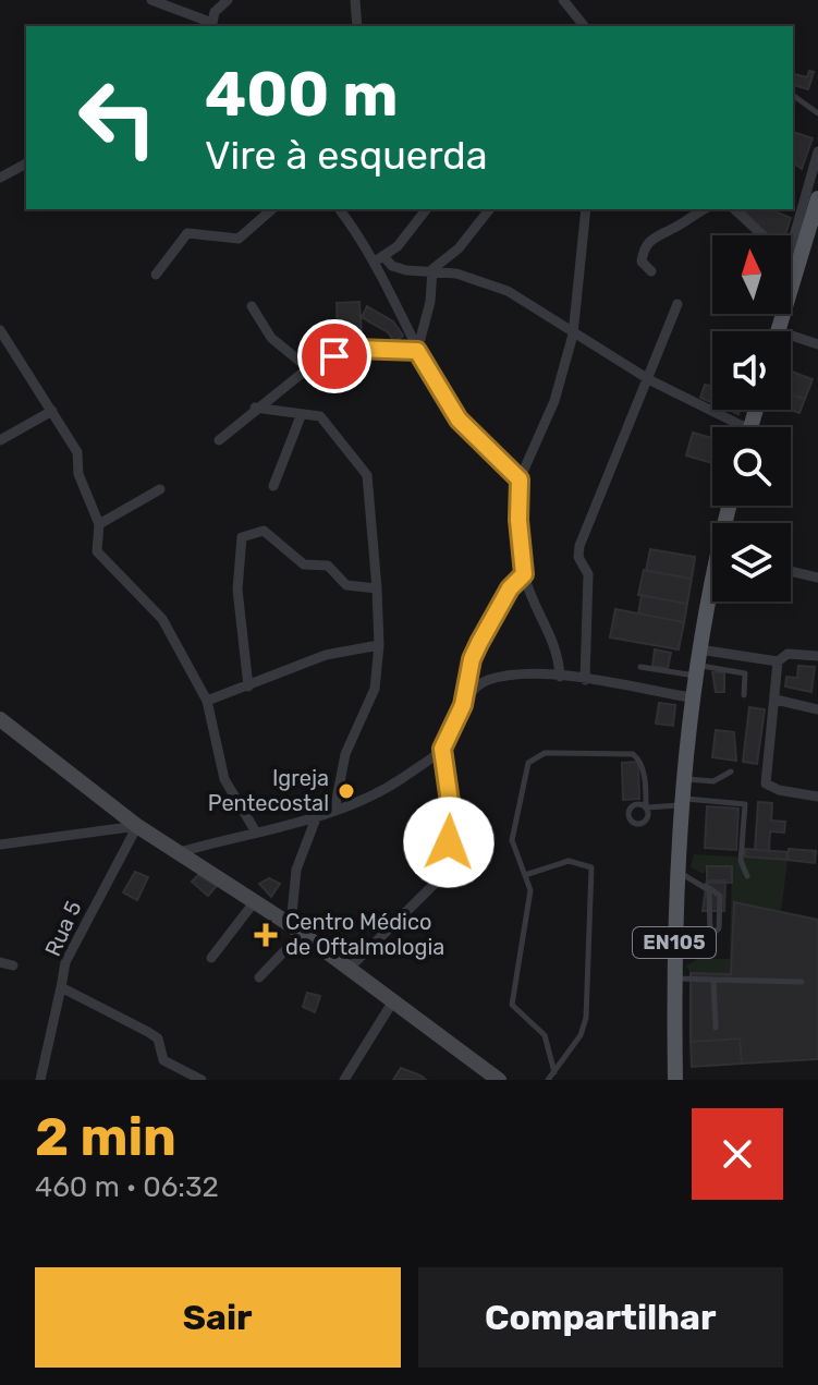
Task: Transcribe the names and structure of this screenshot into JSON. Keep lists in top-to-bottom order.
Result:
{
  "streets": {
    "main road": ["EN105"],
    "street": ["Rua 5"]
  },
  "places": {
    "other": ["Igreja Pentecostal"],
    "health": ["Centro Médico de Oftalmologia"]
  },
  "north": "top",
  "page": {
    "turn": ["400 m", "Vire à esquerda"],
    "heading": ["2 min", "460 m · 06:32"],
    "buttons": ["Sair", "Compartilhar"]
  }
}
